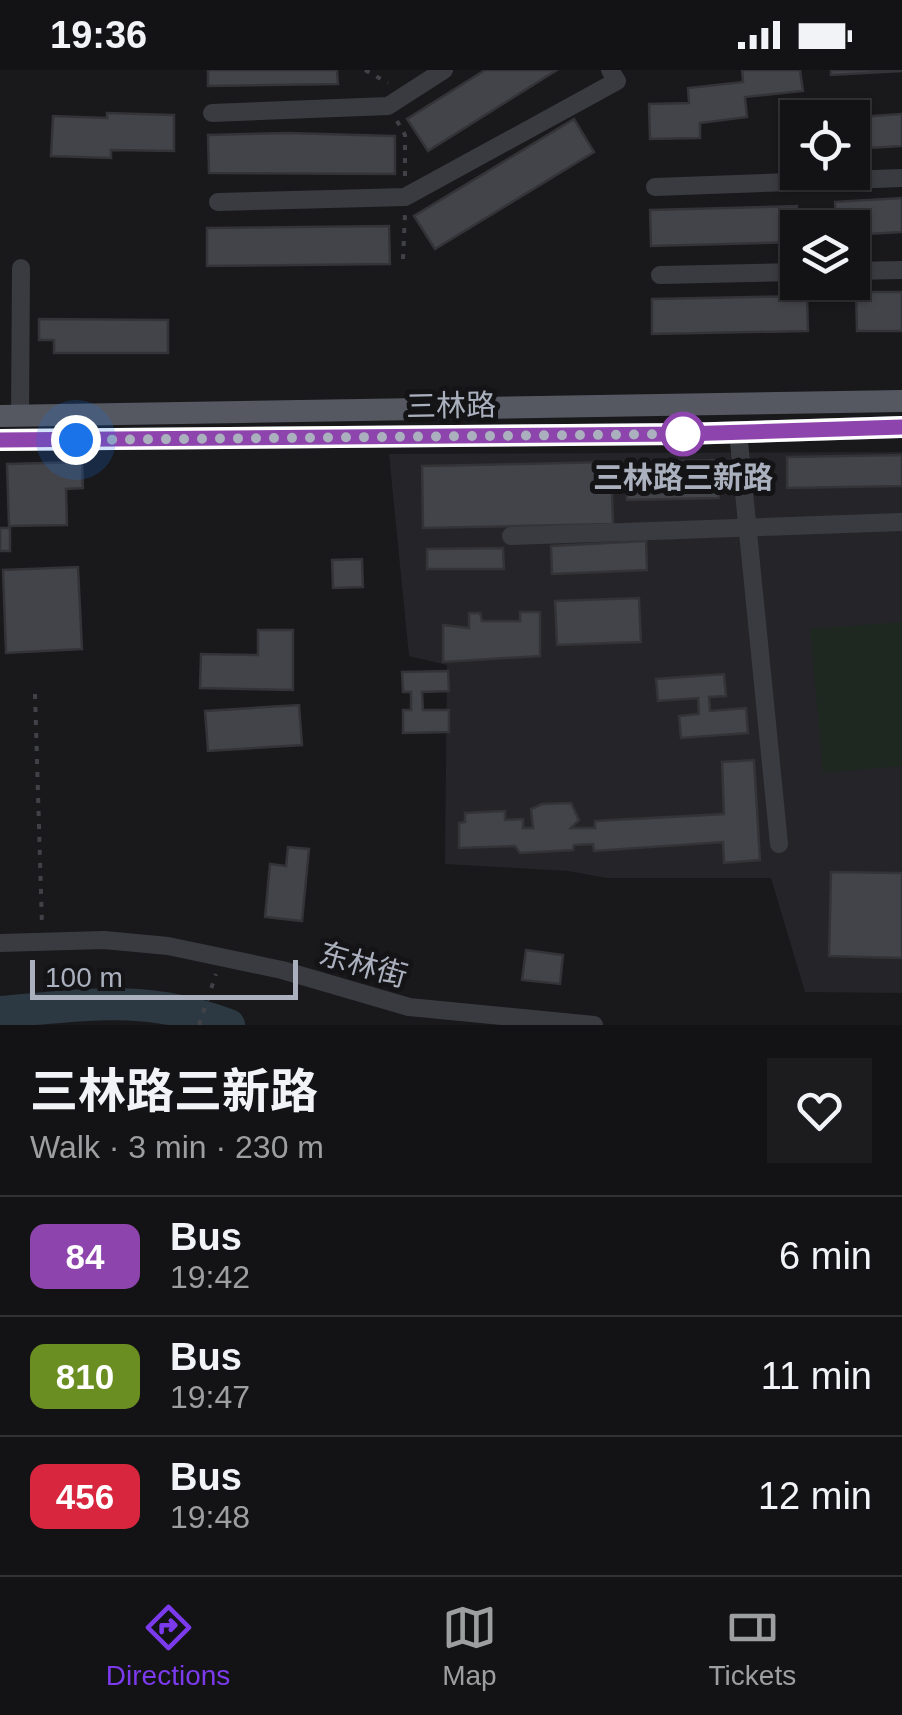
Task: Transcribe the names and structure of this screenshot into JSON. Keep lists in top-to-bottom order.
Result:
{
  "streets": {
    "main road": ["三林路"],
    "street": ["东林街"]
  },
  "places": ["三林路三新路"],
  "lines": ["bus line 84"],
  "scale_bar": "100 m",
  "page": {
    "status": "19:36",
    "scale": "100 m",
    "heading": ["三林路三新路", "Walk · 3 min · 230 m"],
    "list": [
      {
        "mark": "84",
        "name": "Bus",
        "note": "19:42",
        "value": "6 min"
      },
      {
        "mark": "810",
        "name": "Bus",
        "note": "19:47",
        "value": "11 min"
      },
      {
        "mark": "456",
        "name": "Bus",
        "note": "19:48",
        "value": "12 min"
      }
    ],
    "tabs": ["Directions", "Map", "Tickets"]
  }
}
